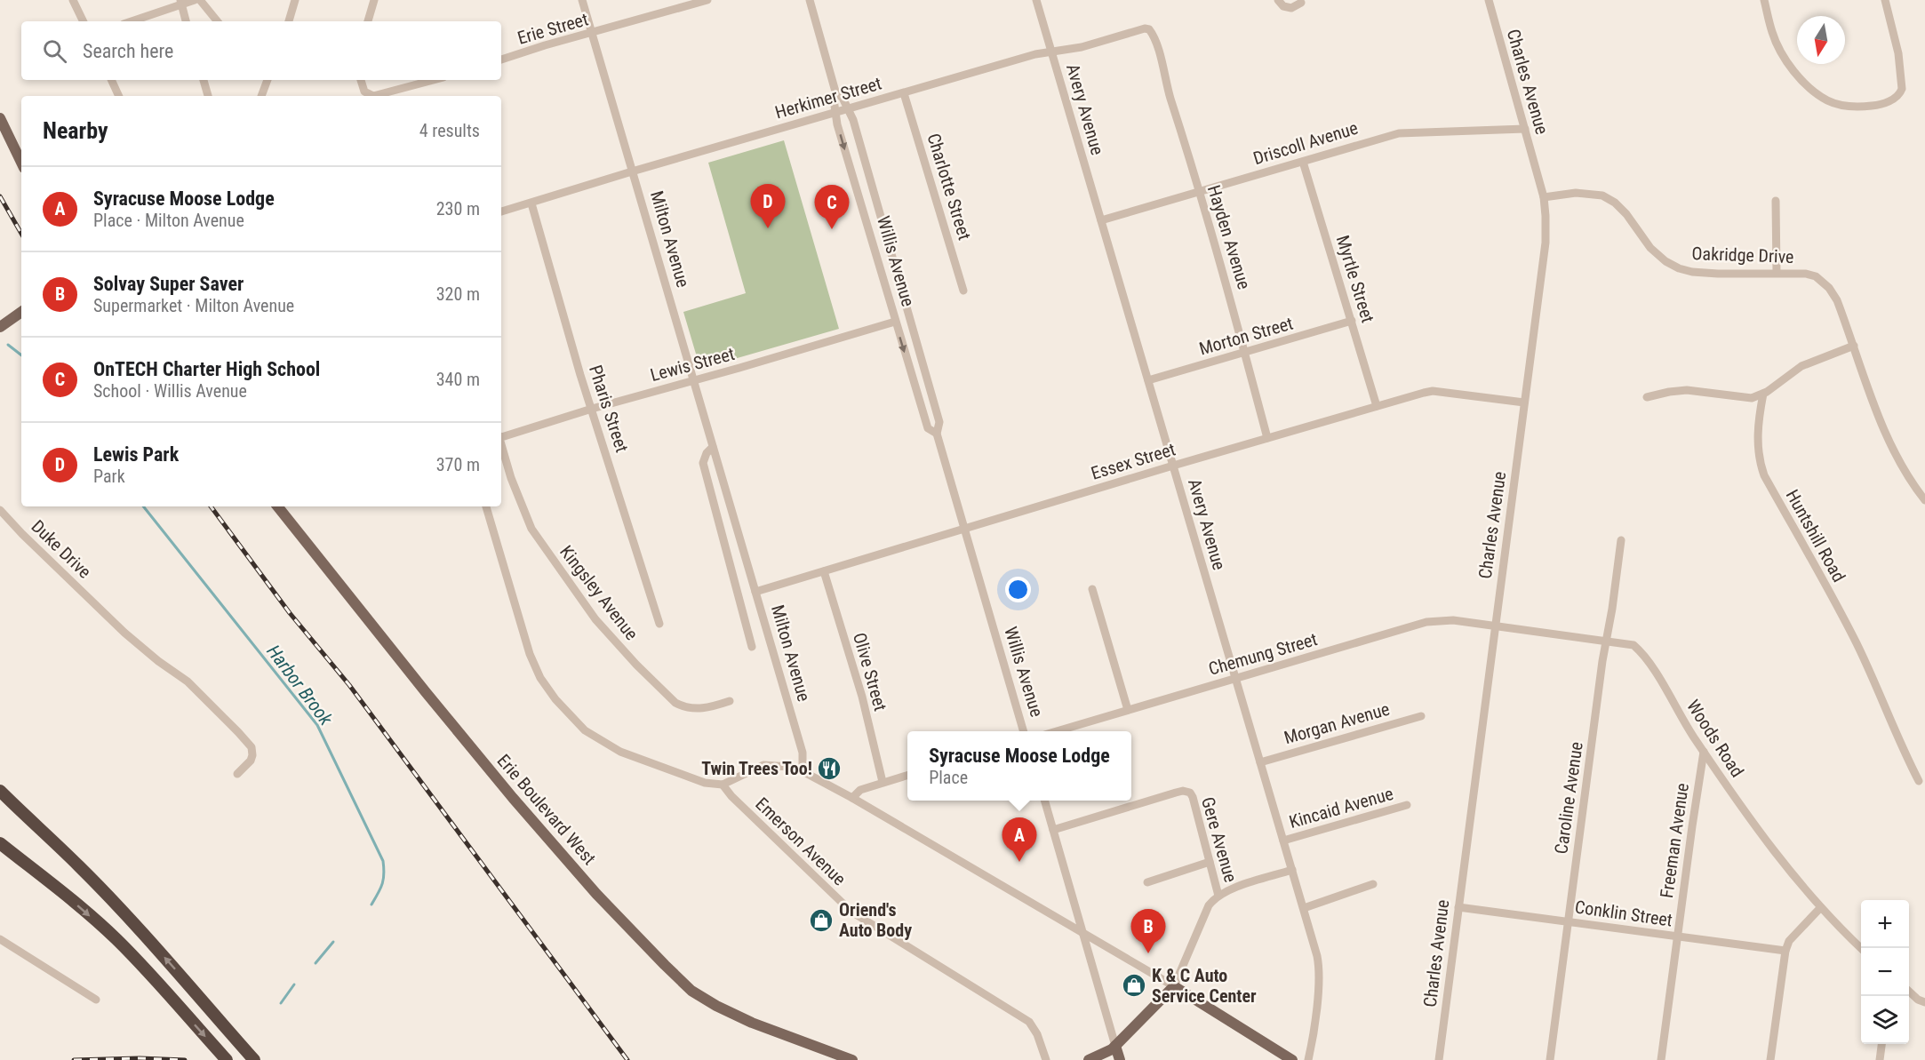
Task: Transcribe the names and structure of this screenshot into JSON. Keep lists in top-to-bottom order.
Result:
{
  "streets": {
    "main road": ["Erie Boulevard West"],
    "street": [
      "Erie Street",
      "Charles Avenue",
      "Herkimer Street",
      "Avery Avenue",
      "Driscoll Avenue",
      "Charlotte Street",
      "Hayden Avenue",
      "Milton Avenue",
      "Oakridge Drive",
      "Willis Avenue",
      "Myrtle Street",
      "Morton Street",
      "Lewis Street",
      "Pharis Street",
      "Essex Street",
      "Huntshill Road",
      "Duke Drive",
      "Kingsley Avenue",
      "Chemung Street",
      "Olive Street",
      "Morgan Avenue",
      "Woods Road",
      "Caroline Avenue",
      "Kincaid Avenue",
      "Gere Avenue",
      "Freeman Avenue",
      "Emerson Avenue",
      "Conklin Street"
    ]
  },
  "crossings": [
    ["Erie Street", "Milton Avenue"],
    ["Charles Avenue", "Driscoll Avenue"],
    ["Charles Avenue", "Oakridge Drive"],
    ["Charles Avenue", "Essex Street"],
    ["Charles Avenue", "Chemung Street"],
    ["Charles Avenue", "Woods Road"],
    ["Charles Avenue", "Conklin Street"],
    ["Herkimer Street", "Avery Avenue"],
    ["Herkimer Street", "Charlotte Street"],
    ["Herkimer Street", "Hayden Avenue"],
    ["Herkimer Street", "Milton Avenue"],
    ["Herkimer Street", "Willis Avenue"],
    ["Herkimer Street", "Pharis Street"],
    ["Avery Avenue", "Driscoll Avenue"],
    ["Avery Avenue", "Morton Street"],
    ["Avery Avenue", "Essex Street"],
    ["Avery Avenue", "Chemung Street"],
    ["Avery Avenue", "Morgan Avenue"],
    ["Avery Avenue", "Kincaid Avenue"],
    ["Avery Avenue", "Gere Avenue"],
    ["Driscoll Avenue", "Hayden Avenue"],
    ["Driscoll Avenue", "Myrtle Street"],
    ["Hayden Avenue", "Morton Street"],
    ["Hayden Avenue", "Essex Street"],
    ["Milton Avenue", "Lewis Street"],
    ["Milton Avenue", "Essex Street"],
    ["Willis Avenue", "Lewis Street"],
    ["Willis Avenue", "Essex Street"],
    ["Myrtle Street", "Morton Street"],
    ["Myrtle Street", "Essex Street"],
    ["Lewis Street", "Pharis Street"],
    ["Essex Street", "Olive Street"],
    ["Chemung Street", "Woods Road"],
    ["Woods Road", "Caroline Avenue"],
    ["Woods Road", "Freeman Avenue"],
    ["Caroline Avenue", "Conklin Street"],
    ["Freeman Avenue", "Conklin Street"]
  ],
  "water": ["Harbor Brook"],
  "places": {
    "restaurant": ["Twin Trees Too!"],
    "shop": ["Oriend's Auto Body", "K & C Auto Service Center"]
  },
  "north": "bottom",
  "page": {
    "search": "Search here",
    "heading": ["Nearby", "4 results"],
    "list": [
      {
        "mark": "A",
        "name": "Syracuse Moose Lodge",
        "note": "Place · Milton Avenue",
        "value": "230 m"
      },
      {
        "mark": "B",
        "name": "Solvay Super Saver",
        "note": "Supermarket · Milton Avenue",
        "value": "320 m"
      },
      {
        "mark": "C",
        "name": "OnTECH Charter High School",
        "note": "School · Willis Avenue",
        "value": "340 m"
      },
      {
        "mark": "D",
        "name": "Lewis Park",
        "note": "Park",
        "value": "370 m"
      }
    ],
    "pins": [
      "D",
      "C",
      "A",
      "B"
    ],
    "popup": ["Syracuse Moose Lodge", "Place"],
    "map_buttons": ["+", "−"]
  }
}
